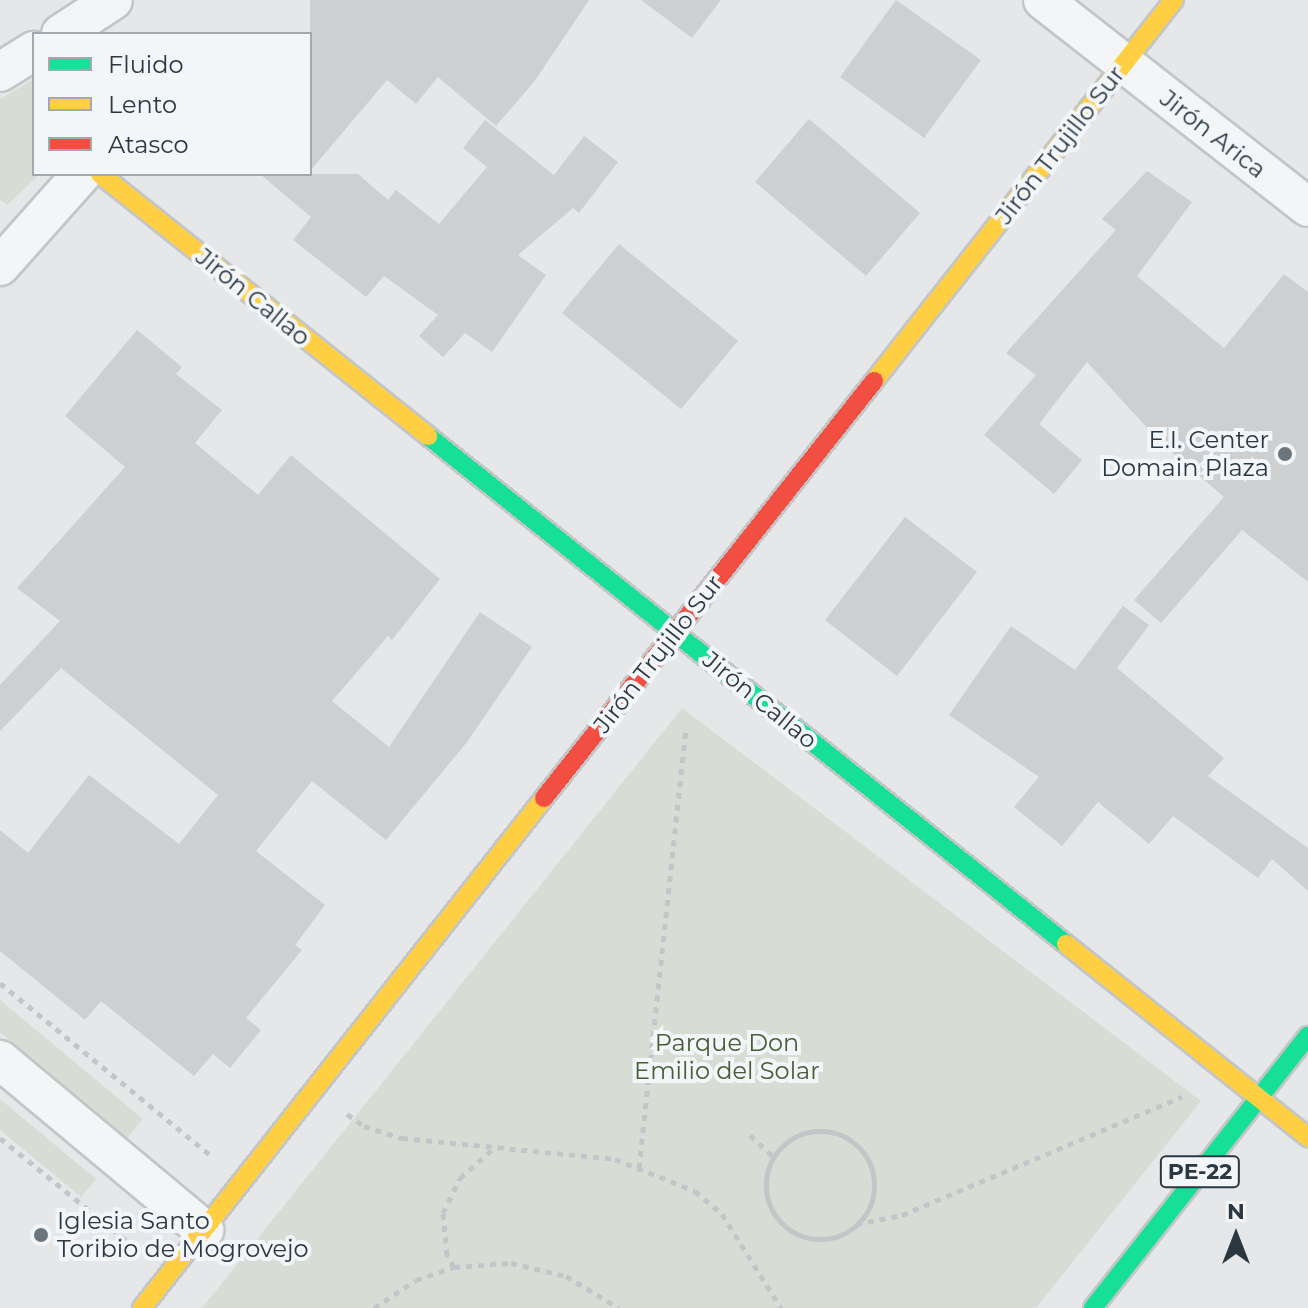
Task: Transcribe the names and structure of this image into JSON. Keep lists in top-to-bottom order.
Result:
{
  "streets": {
    "main road": ["Jirón Trujillo Sur", "Jirón Callao", "PE-22"],
    "street": ["Jirón Arica"]
  },
  "crossings": [
    ["Jirón Arica", "Jirón Trujillo Sur"],
    ["Jirón Trujillo Sur", "Jirón Callao"],
    ["Jirón Callao", "PE-22"]
  ],
  "parks": ["Parque Don Emilio del Solar"],
  "places": ["E.I. Center Domain Plaza", "Iglesia Santo Toribio de Mogrovejo"],
  "legend": ["Fluido", "Lento", "Atasco"],
  "north": "top"
}
